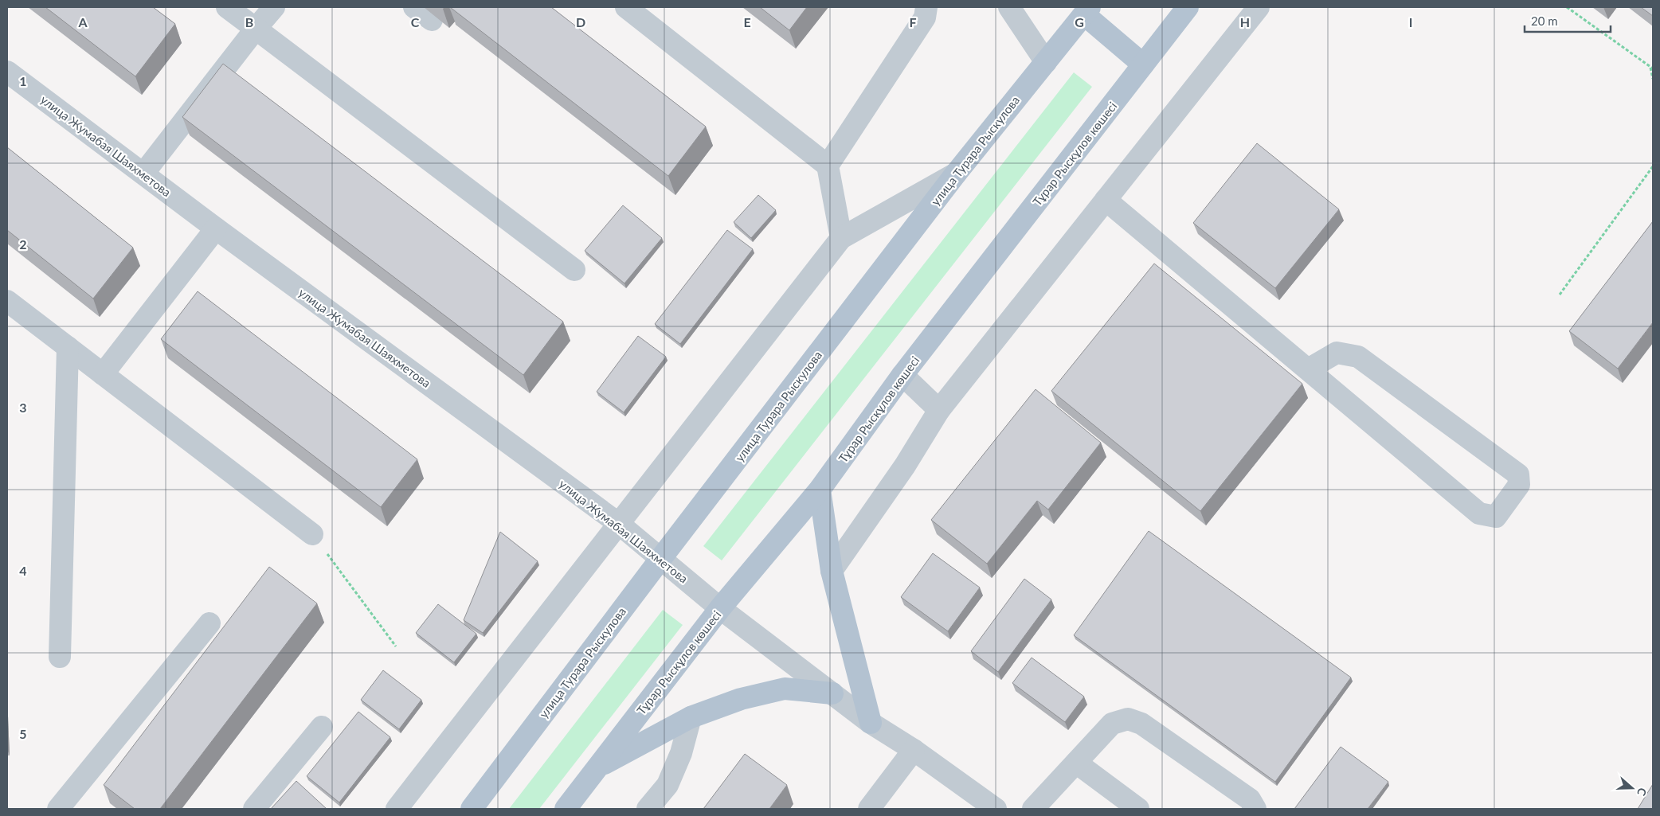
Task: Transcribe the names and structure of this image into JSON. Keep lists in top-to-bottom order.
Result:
{
  "streets": {
    "main road": ["улица Турара Рыскулова", "Тұрар Рыскұлов көшесі"],
    "street": ["улица Жумабая Шаяхметова"]
  },
  "crossings": [
    ["улица Жумабая Шаяхметова", "улица Турара Рыскулова"],
    ["улица Жумабая Шаяхметова", "Тұрар Рыскұлов көшесі"]
  ],
  "scale_bar": "20 m",
  "north": "right",
  "grid": {
    "columns": [
      "A",
      "B",
      "C",
      "D",
      "E",
      "F",
      "G",
      "H",
      "I"
    ],
    "rows": [
      "1",
      "2",
      "3",
      "4",
      "5"
    ]
  }
}
